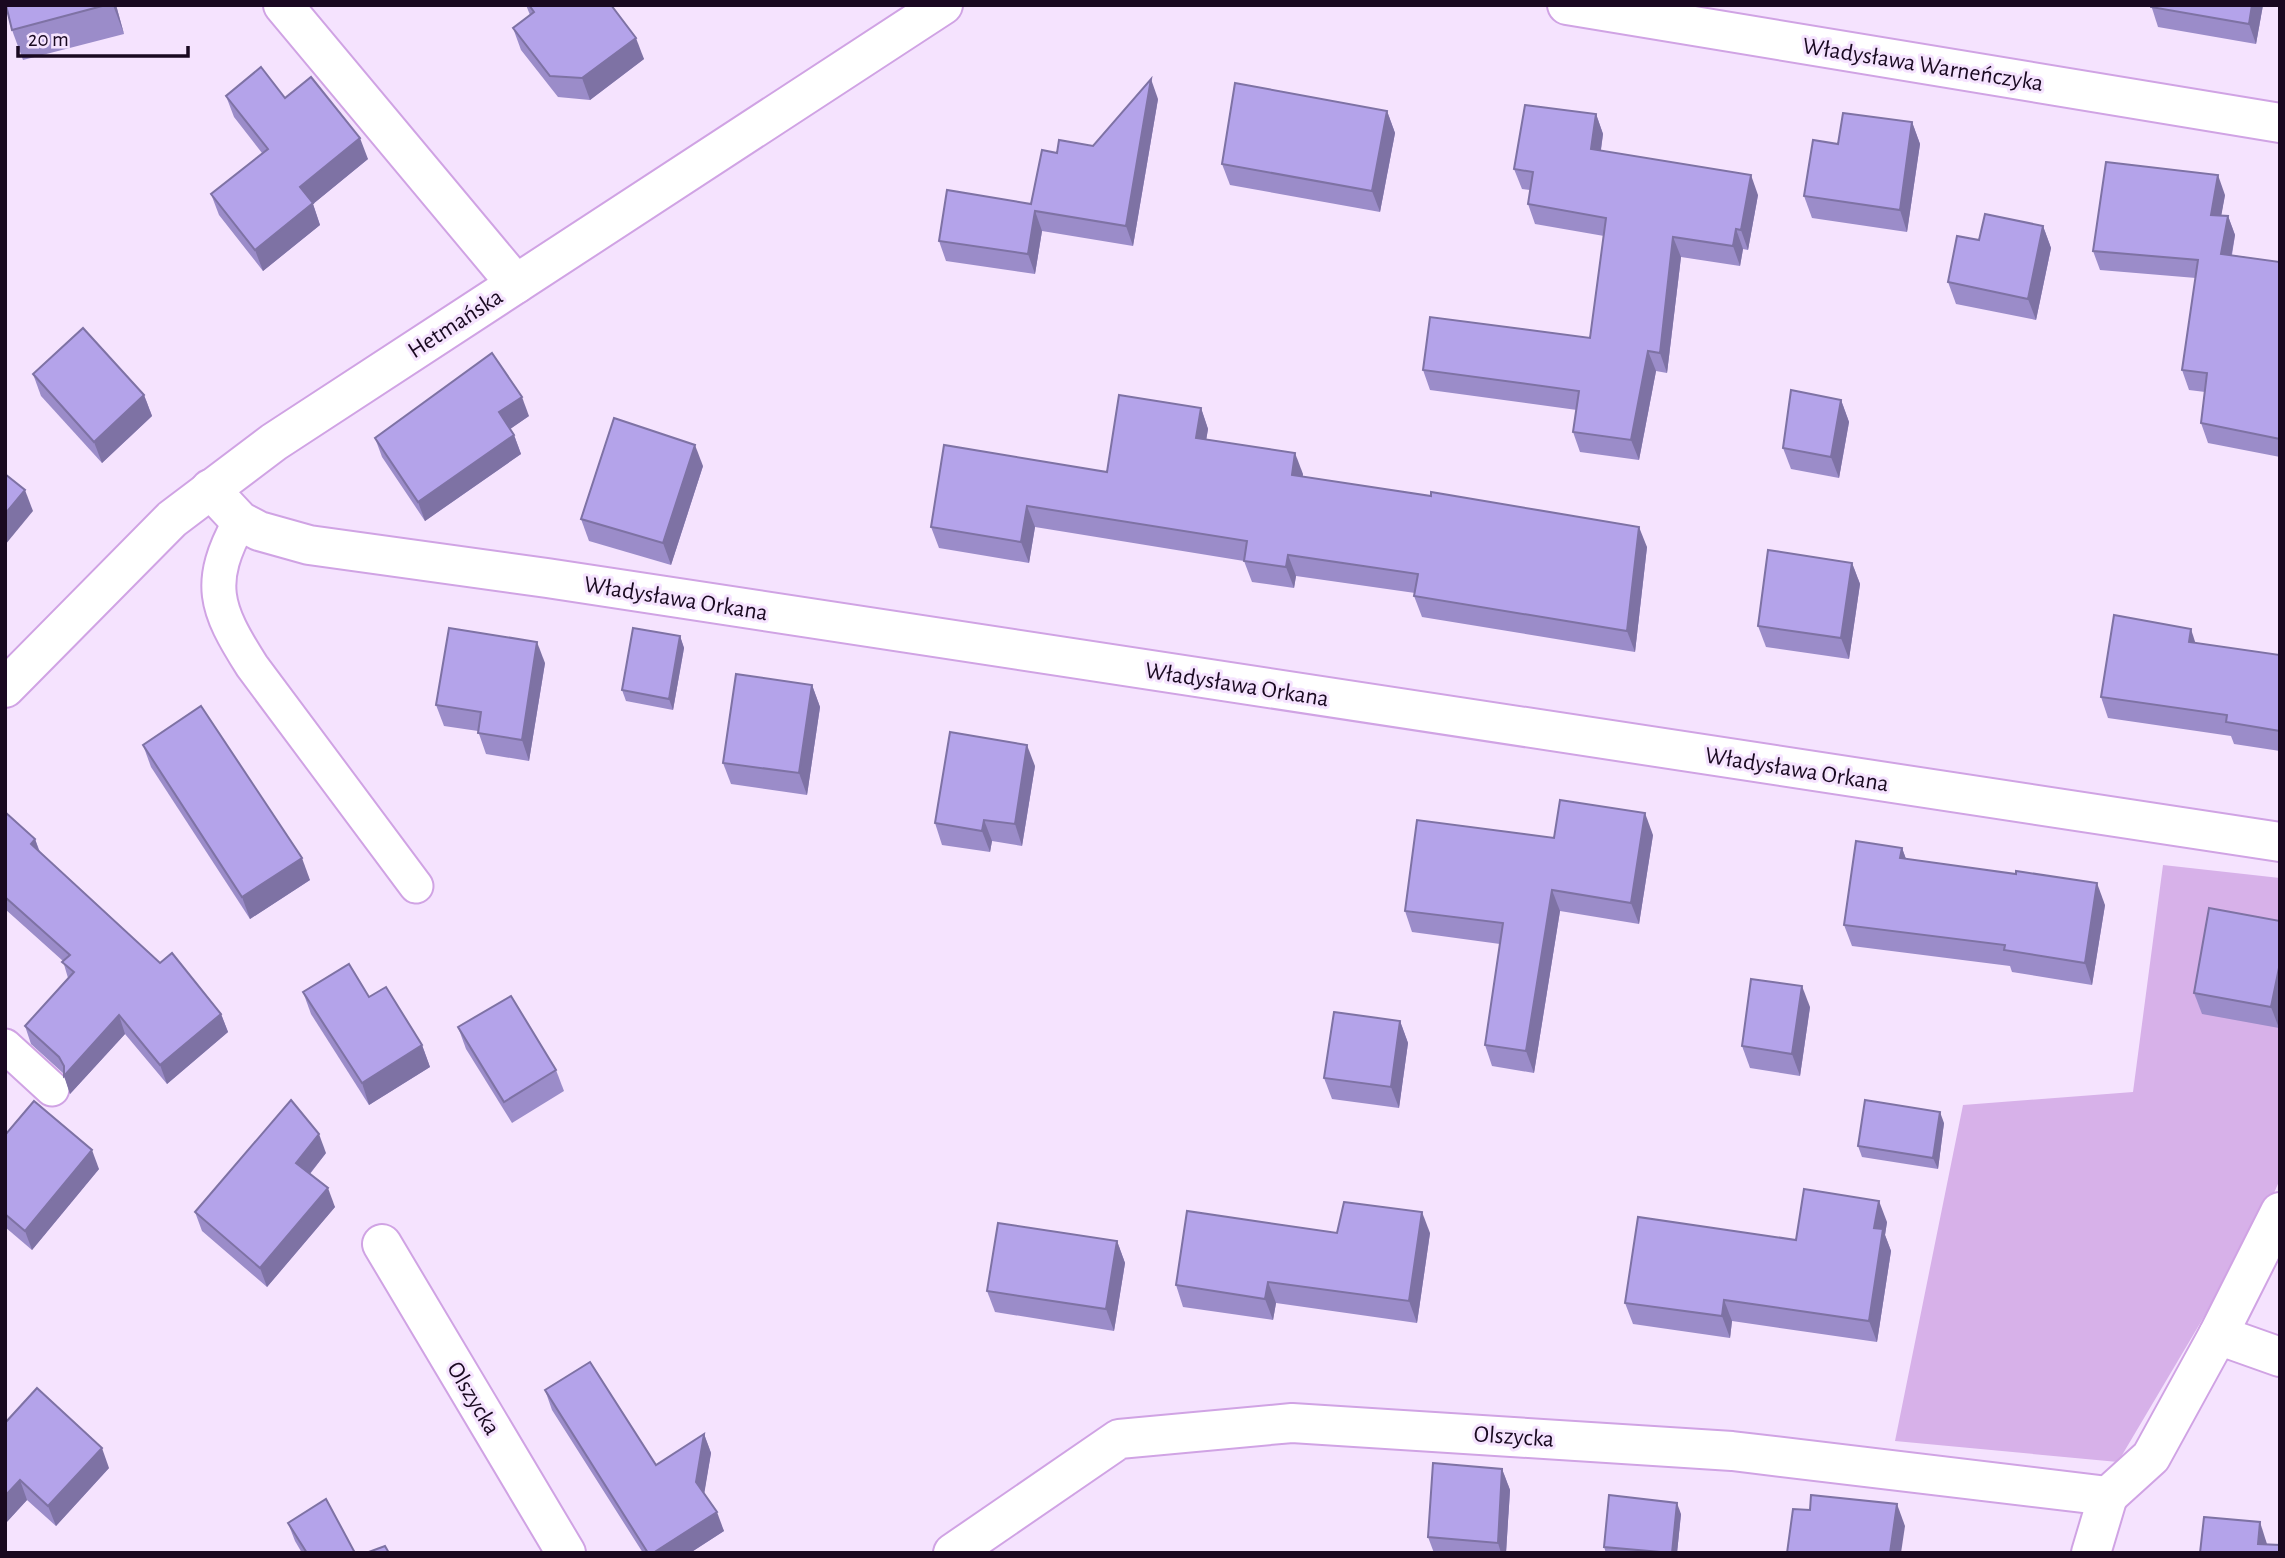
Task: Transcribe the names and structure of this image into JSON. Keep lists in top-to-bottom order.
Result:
{
  "streets": {
    "street": [
      "Władysława Warneńczyka",
      "Hetmańska",
      "Władysława Orkana",
      "Olszycka"
    ]
  },
  "crossings": [
    ["Hetmańska", "Władysława Orkana"]
  ],
  "scale_bar": "20 m"
}
